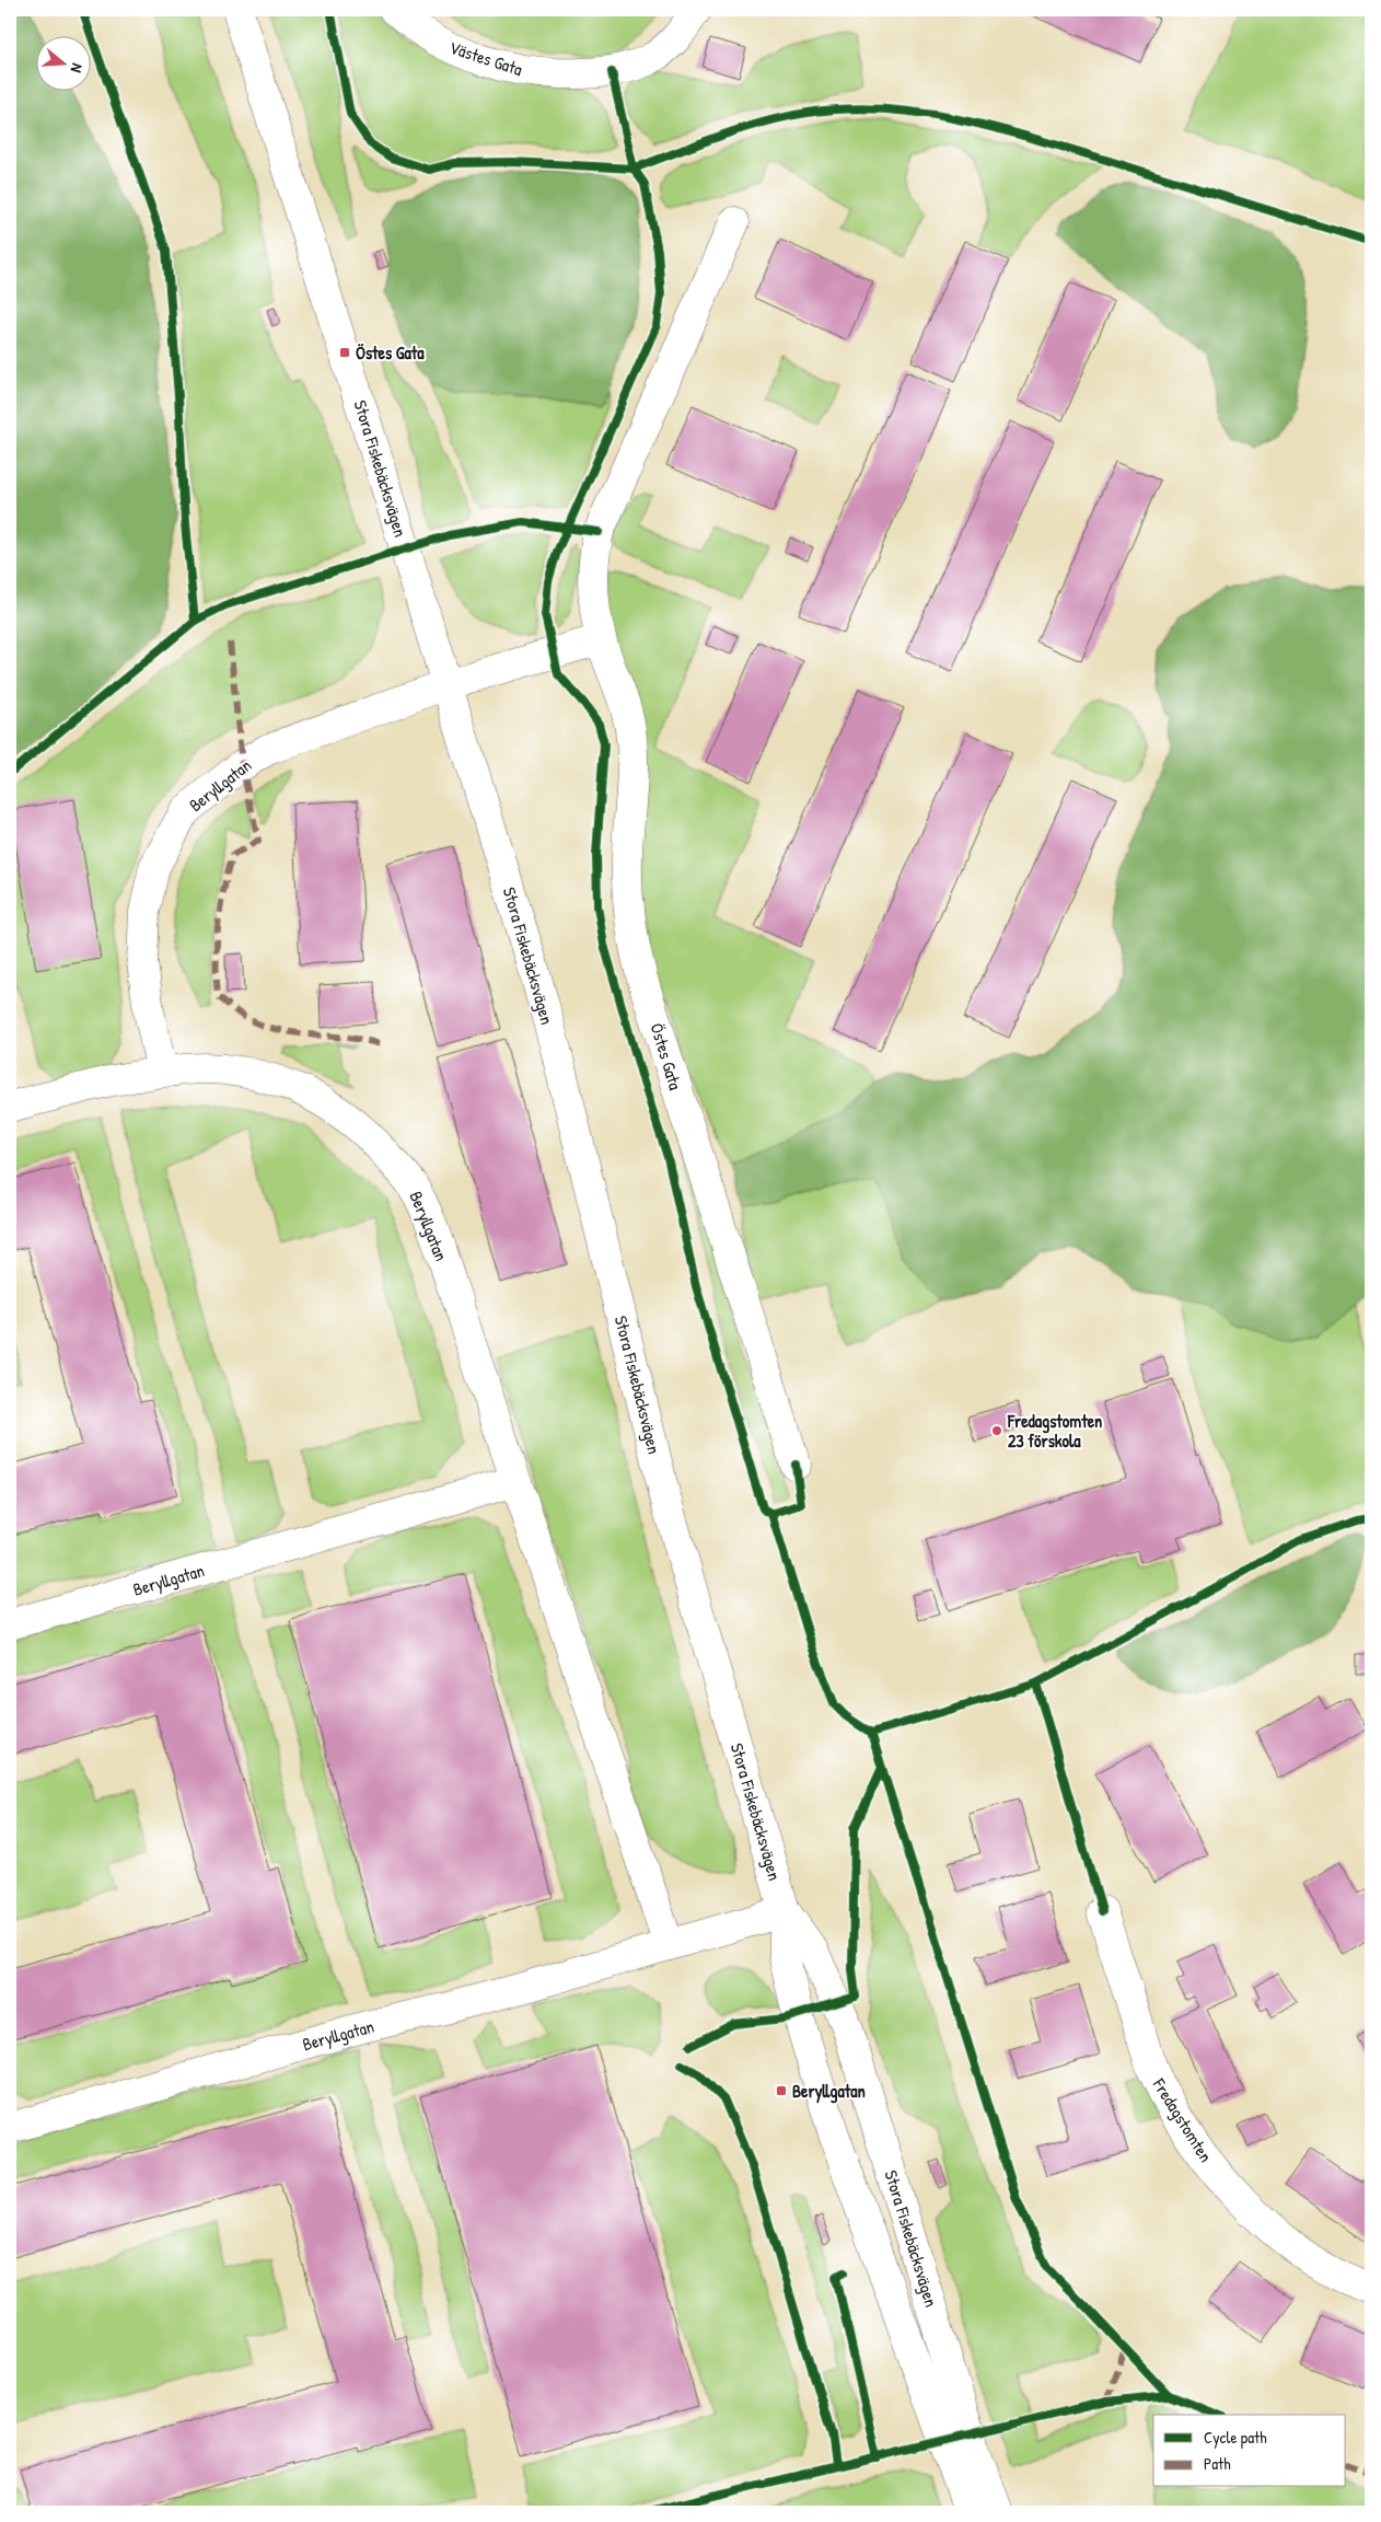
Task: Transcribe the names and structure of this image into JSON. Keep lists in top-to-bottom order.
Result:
{
  "streets": {
    "street": [
      "Västes Gata",
      "Stora Fiskebäcksvägen",
      "Beryllgatan",
      "Östes Gata",
      "Fredagstomten"
    ]
  },
  "crossings": [
    ["Stora Fiskebäcksvägen", "Beryllgatan"]
  ],
  "places": {
    "transit": ["Östes Gata", "Beryllgatan"],
    "other": ["Fredagstomten 23 förskola"]
  },
  "legend": ["Cycle path", "Path"],
  "north": "right"
}
